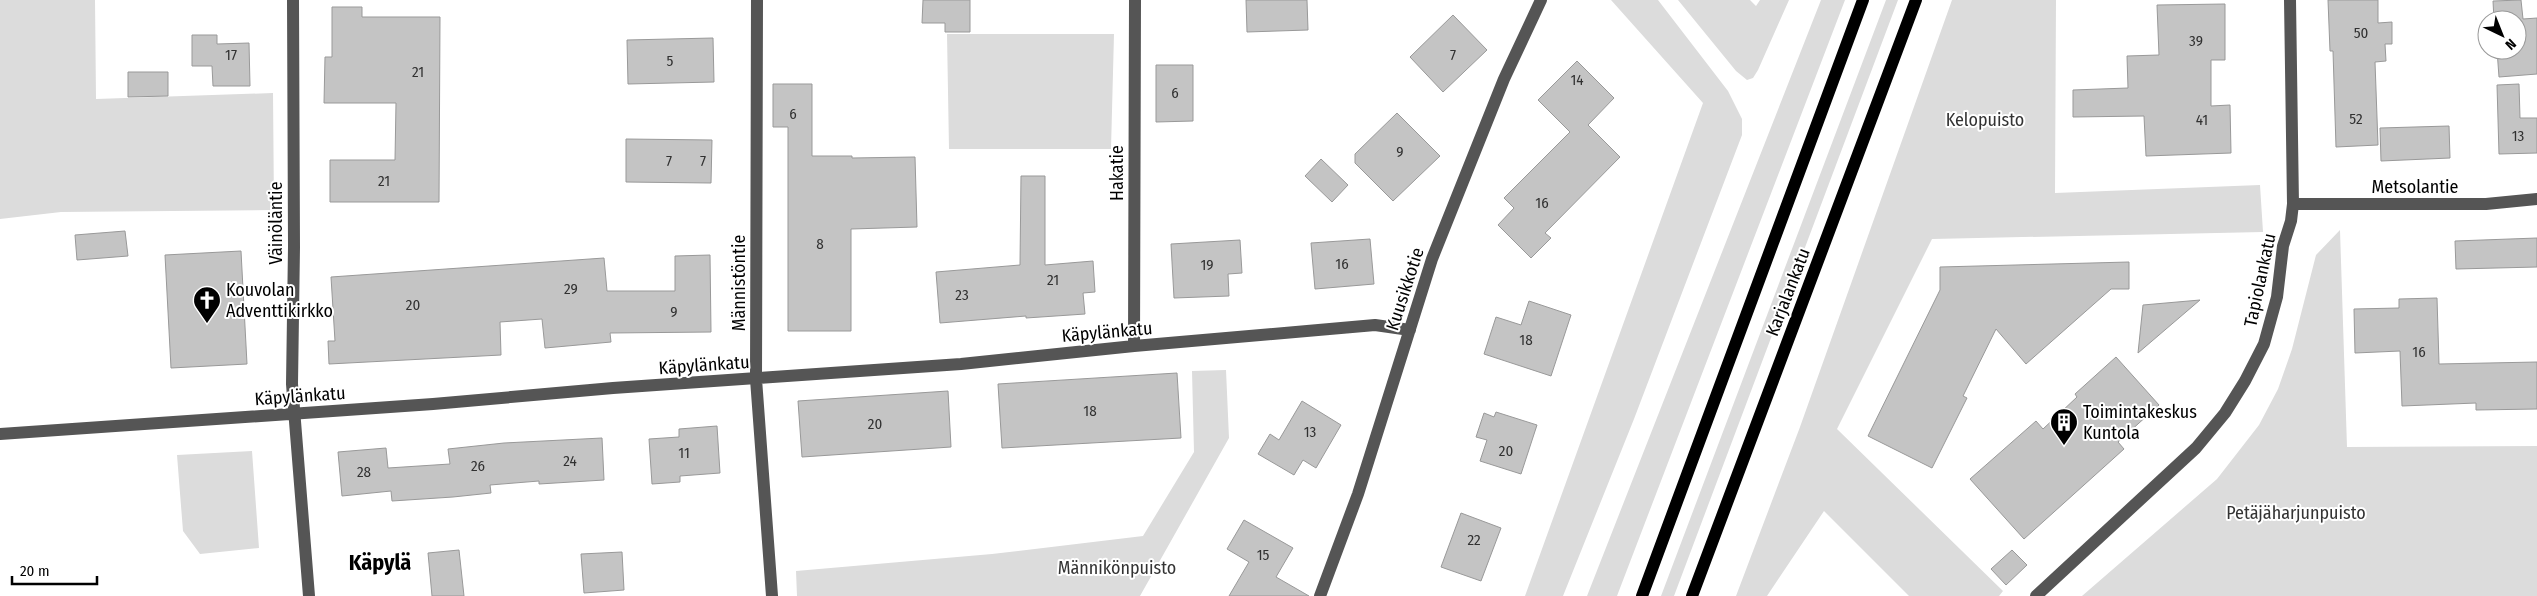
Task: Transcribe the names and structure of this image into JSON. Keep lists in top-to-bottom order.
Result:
{
  "streets": {
    "main road": ["Karjalankatu"],
    "street": [
      "Hakatie",
      "Metsolantie",
      "Väinöläntie",
      "Tapiolankatu",
      "Männistöntie",
      "Kuusikkotie",
      "Käpylänkatu"
    ]
  },
  "crossings": [
    ["Hakatie", "Käpylänkatu"],
    ["Metsolantie", "Tapiolankatu"],
    ["Väinöläntie", "Käpylänkatu"],
    ["Männistöntie", "Käpylänkatu"],
    ["Kuusikkotie", "Käpylänkatu"]
  ],
  "districts": ["Käpylä"],
  "parks": ["Kelopuisto", "Petäjäharjunpuisto", "Männikönpuisto"],
  "places": {
    "church": ["Kouvolan Adventtikirkko"],
    "building": ["Toimintakeskus Kuntola"]
  },
  "house_numbers": [
    "50",
    "39",
    "17",
    "7",
    "5",
    "21",
    "14",
    "6",
    "6",
    "52",
    "41",
    "13",
    "9",
    "7",
    "7",
    "21",
    "16",
    "8",
    "16",
    "19",
    "21",
    "29",
    "23",
    "20",
    "9",
    "18",
    "16",
    "18",
    "20",
    "13",
    "20",
    "11",
    "24",
    "26",
    "28",
    "22",
    "15"
  ],
  "scale_bar": "20 m",
  "north": "bottom right"
}
